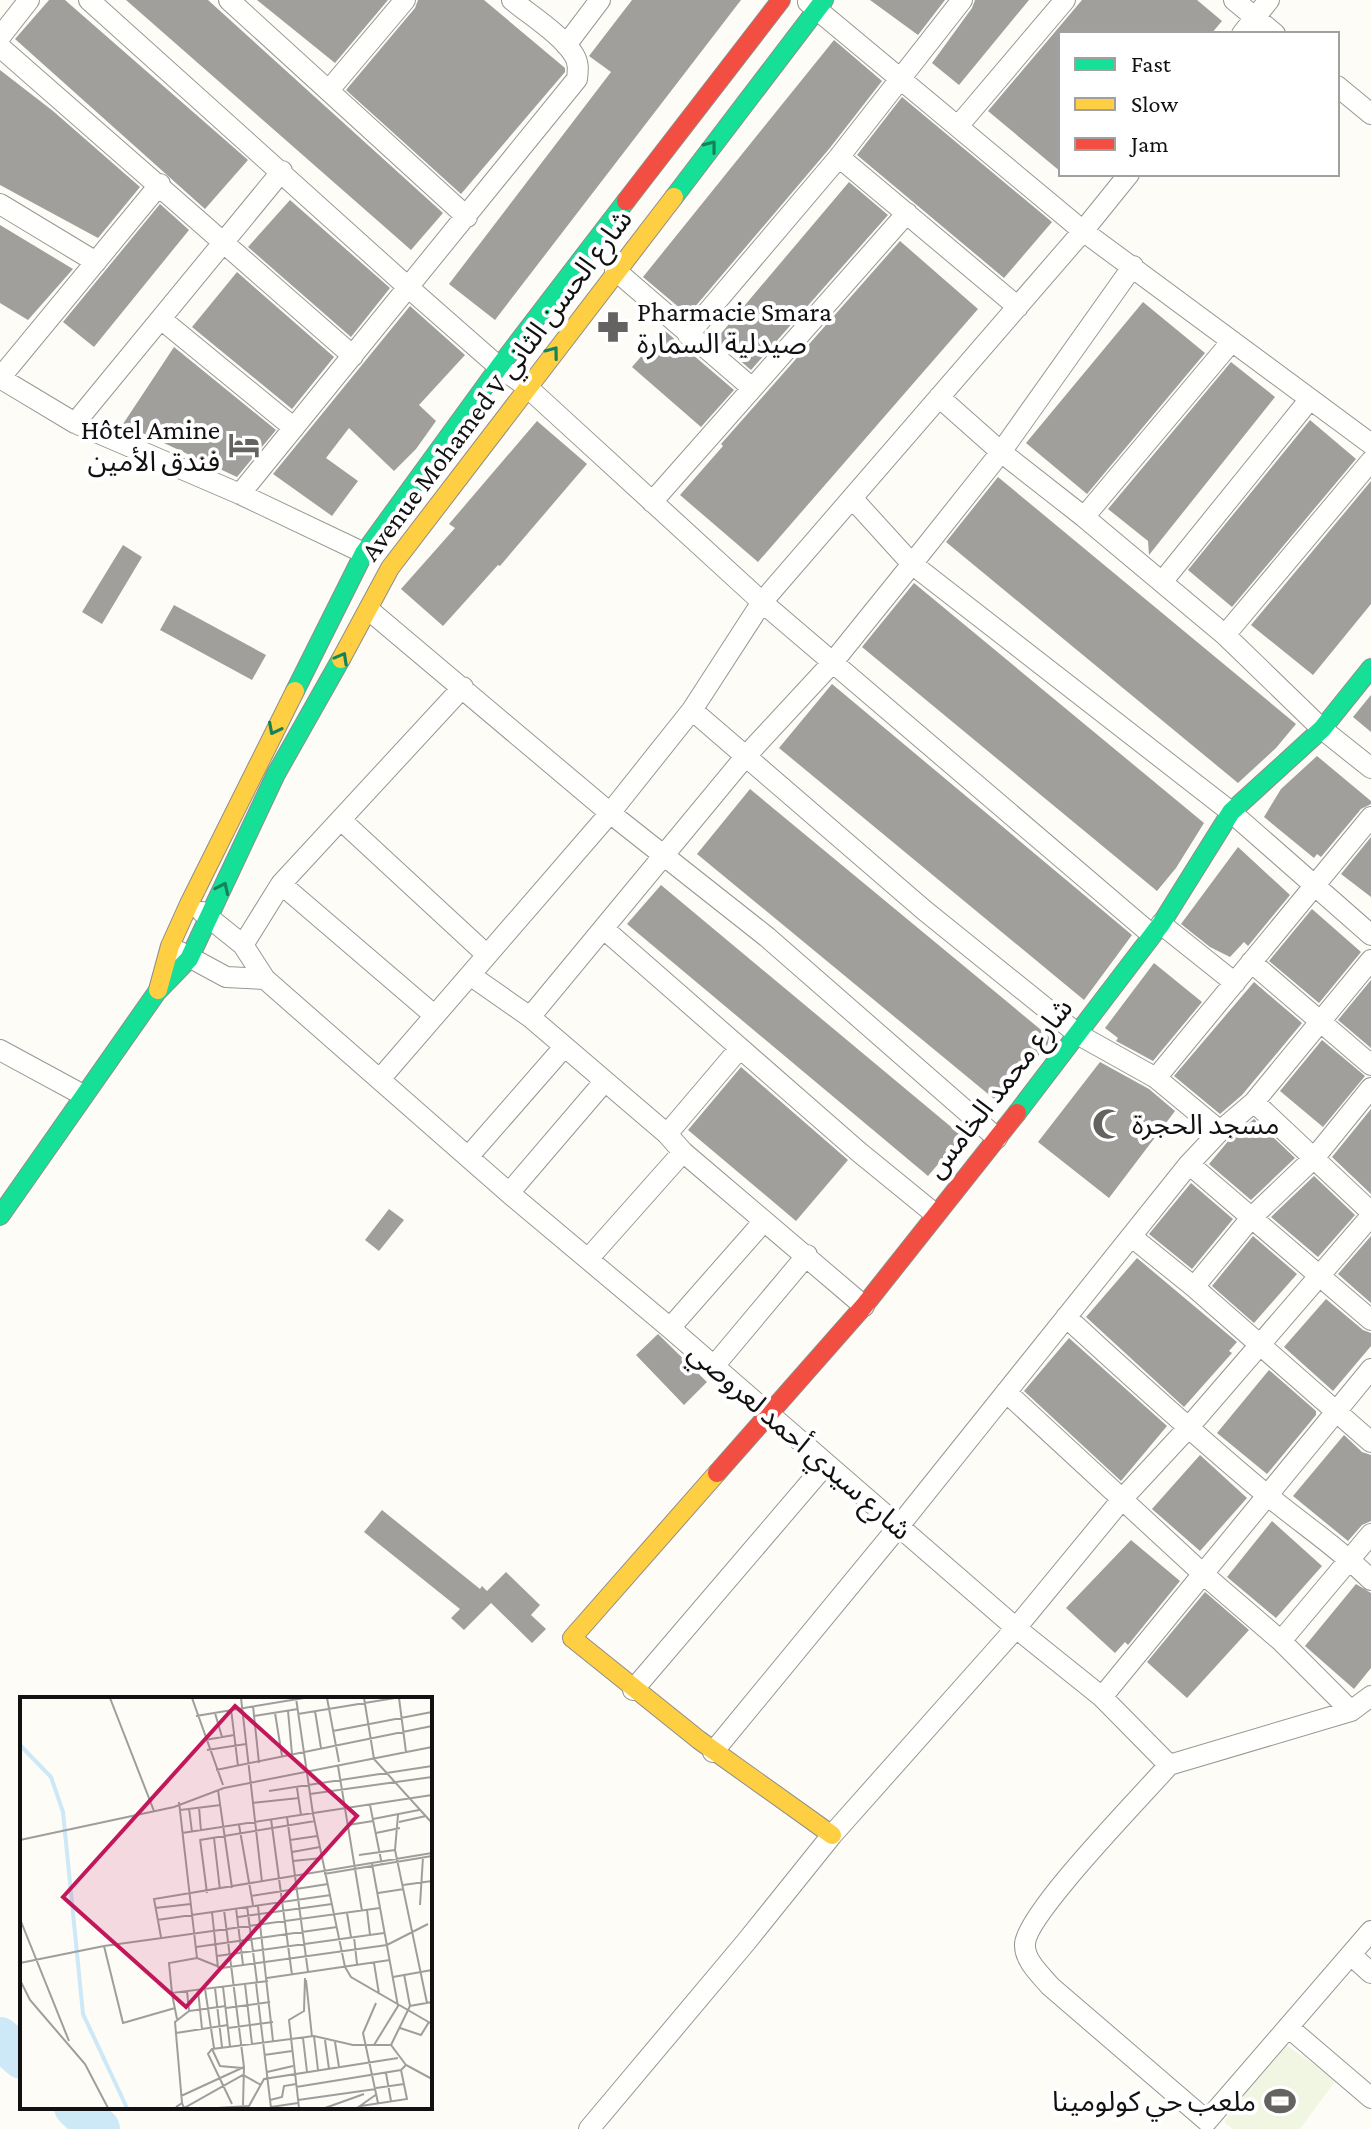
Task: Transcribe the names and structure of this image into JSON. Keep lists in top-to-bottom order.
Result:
{
  "streets": {
    "main road": ["Avenue Mohamed V شارع الحسن الثاني", "شارع محمد الخامس"],
    "street": ["شارع سيدي أحمد لعروصي"]
  },
  "crossings": [
    ["Avenue Mohamed V شارع الحسن الثاني", "شارع سيدي أحمد لعروصي"],
    ["شارع محمد الخامس", "شارع سيدي أحمد لعروصي"]
  ],
  "places": {
    "pharmacy": ["Pharmacie Smara صيدلية السمارة"],
    "hotel": ["Hôtel Amine فندق الأمين"],
    "mosque": ["مسجد الحجرة"],
    "sports": ["ملعب حي كولومينا"]
  },
  "legend": ["Fast", "Slow", "Jam"]
}
